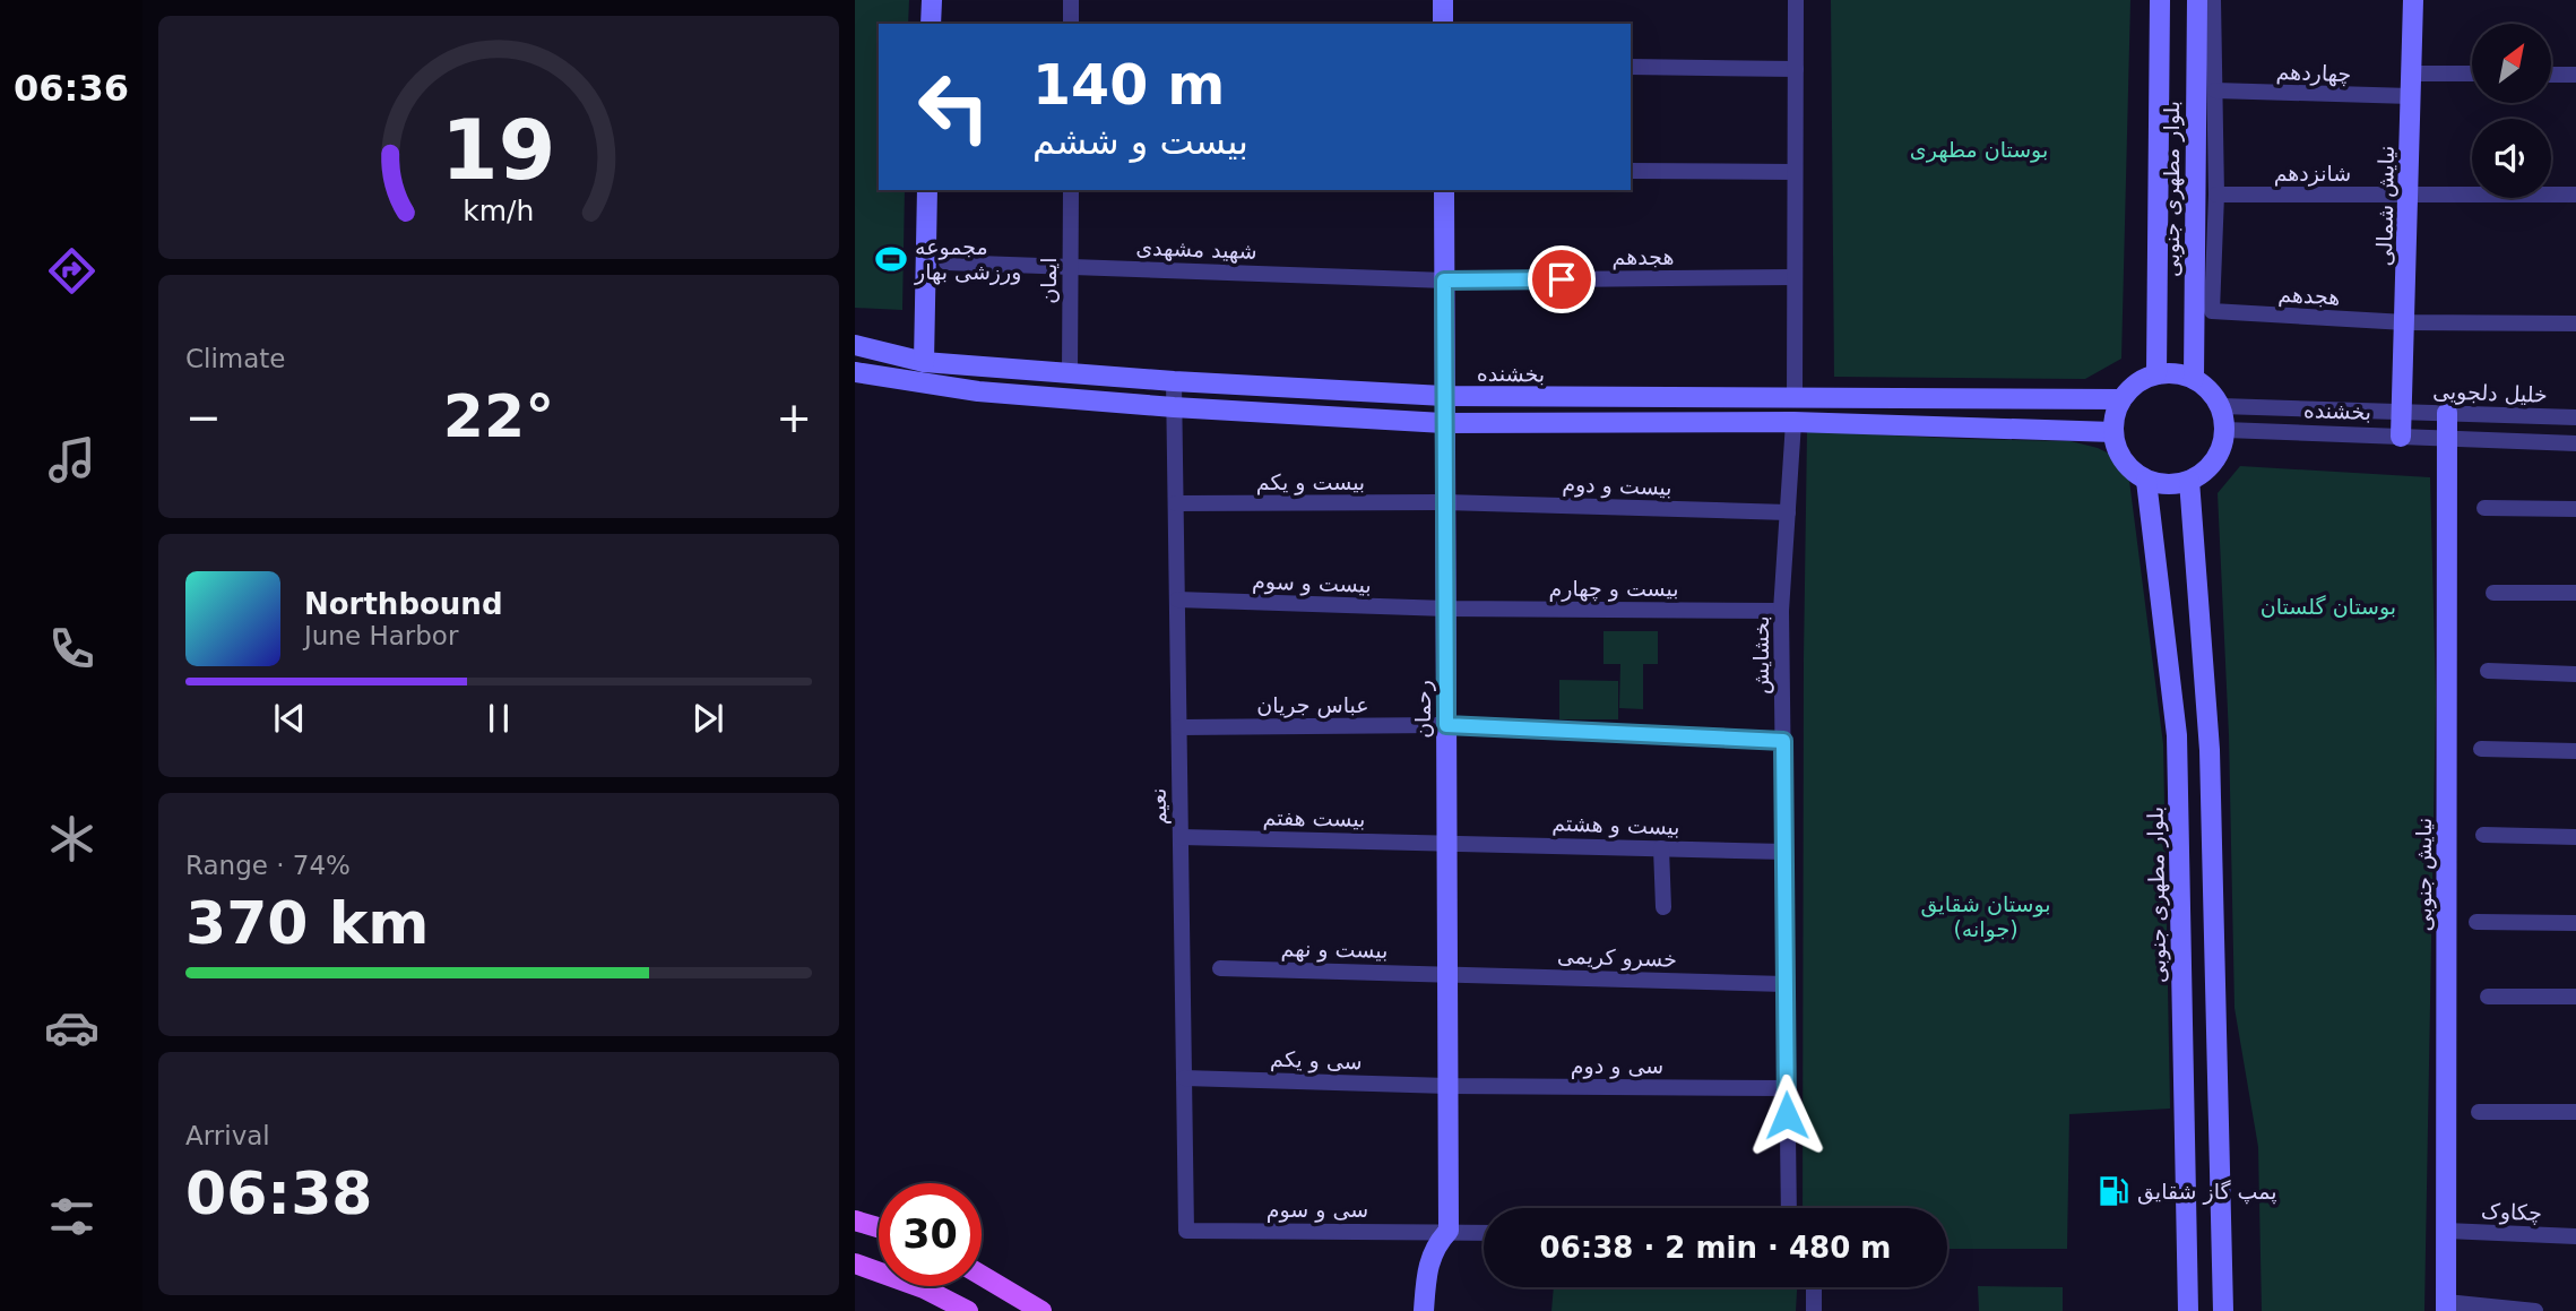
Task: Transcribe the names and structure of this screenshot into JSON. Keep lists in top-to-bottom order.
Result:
{
  "streets": {
    "main road": [
      "بلوار مطهری جنوبی",
      "نیایش شمالی",
      "بخشنده",
      "رحمان",
      "نیایش جنوبی"
    ],
    "street": [
      "چهاردهم",
      "شانزدهم",
      "شهید مشهدی",
      "هجدهم",
      "ایمان",
      "خلیل دلجویی",
      "بیست و یکم",
      "بیست و دوم",
      "بیست و سوم",
      "بیست و چهارم",
      "بخشایش",
      "عباس جریان",
      "نعیم",
      "بیست هفتم",
      "بیست و هشتم",
      "بیست و نهم",
      "خسرو کریمی",
      "سی و یکم",
      "سی و دوم",
      "سی و سوم",
      "چکاوک"
    ]
  },
  "crossings": [
    ["چهاردهم", "نیایش شمالی"],
    ["شانزدهم", "نیایش شمالی"],
    ["شانزدهم", "هجدهم"],
    ["بلوار مطهری جنوبی", "بخشنده"],
    ["نیایش شمالی", "هجدهم"],
    ["نیایش شمالی", "بخشنده"],
    ["نیایش شمالی", "خلیل دلجویی"],
    ["شهید مشهدی", "هجدهم"],
    ["شهید مشهدی", "ایمان"],
    ["شهید مشهدی", "رحمان"],
    ["هجدهم", "رحمان"],
    ["ایمان", "بخشنده"],
    ["بخشنده", "خلیل دلجویی"],
    ["بخشنده", "رحمان"],
    ["بخشنده", "نعیم"],
    ["بخشنده", "نیایش جنوبی"],
    ["خلیل دلجویی", "نیایش جنوبی"],
    ["بیست و یکم", "بیست و دوم"],
    ["بیست و یکم", "رحمان"],
    ["بیست و یکم", "نعیم"],
    ["بیست و دوم", "بخشایش"],
    ["بیست و دوم", "رحمان"],
    ["بیست و سوم", "بیست و چهارم"],
    ["بیست و سوم", "رحمان"],
    ["بیست و سوم", "نعیم"],
    ["بیست و چهارم", "بخشایش"],
    ["بیست و چهارم", "رحمان"],
    ["بخشایش", "عباس جریان"],
    ["بخشایش", "بیست و هشتم"],
    ["بخشایش", "خسرو کریمی"],
    ["بخشایش", "سی و دوم"],
    ["عباس جریان", "رحمان"],
    ["عباس جریان", "نعیم"],
    ["رحمان", "بیست هفتم"],
    ["رحمان", "بیست و هشتم"],
    ["رحمان", "بیست و نهم"],
    ["رحمان", "خسرو کریمی"],
    ["رحمان", "سی و یکم"],
    ["رحمان", "سی و دوم"],
    ["رحمان", "سی و سوم"],
    ["نعیم", "بیست هفتم"],
    ["نعیم", "سی و یکم"],
    ["نعیم", "سی و سوم"],
    ["بیست هفتم", "بیست و هشتم"],
    ["نیایش جنوبی", "چکاوک"],
    ["بیست و نهم", "خسرو کریمی"],
    ["سی و یکم", "سی و دوم"]
  ],
  "parks": ["بوستان مطهری", "بوستان گلستان", "بوستان شقایق (جوانه)"],
  "places": {
    "sports": ["مجموعه ورزشی بهار"],
    "fuel station": ["پمپ گاز شقایق"]
  },
  "north": "top right",
  "page": {
    "tabs": "06:36",
    "turn": ["140 m", "بیست و ششم"],
    "tile": [
      "Climate",
      ["Range · 74%", "370 km"],
      ["Arrival", "06:38"]
    ],
    "heat": ["−", "22°", "+"],
    "song": ["Northbound", "June Harbor"],
    "limit": "30",
    "trip": "06:38 · 2 min · 480 m",
    "gauge": ["19", "km/h"]
  }
}
